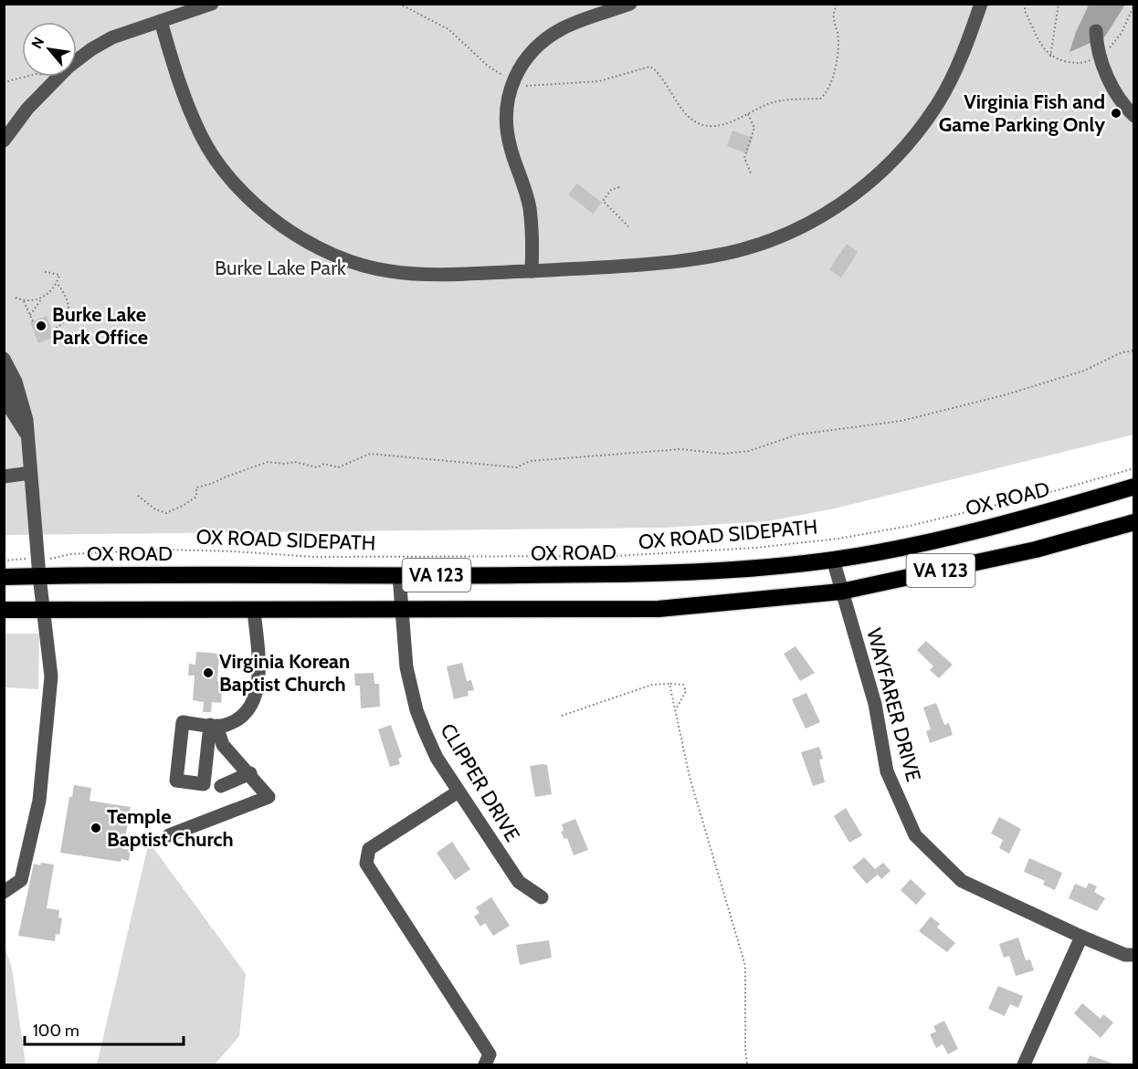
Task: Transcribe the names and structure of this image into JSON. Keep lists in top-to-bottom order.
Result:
{
  "streets": {
    "highway": ["OX ROAD", "VA 123"],
    "street": ["WAYFARER DRIVE", "CLIPPER DRIVE"],
    "path": ["OX ROAD SIDEPATH"]
  },
  "crossings": [
    ["OX ROAD", "WAYFARER DRIVE"],
    ["OX ROAD", "CLIPPER DRIVE"],
    ["VA 123", "WAYFARER DRIVE"],
    ["VA 123", "CLIPPER DRIVE"]
  ],
  "parks": ["Burke Lake Park"],
  "places": [
    "Virginia Fish and Game Parking Only",
    "Burke Lake Park Office",
    "Virginia Korean Baptist Church",
    "Temple Baptist Church"
  ],
  "scale_bar": "100 m",
  "north": "top left"
}
